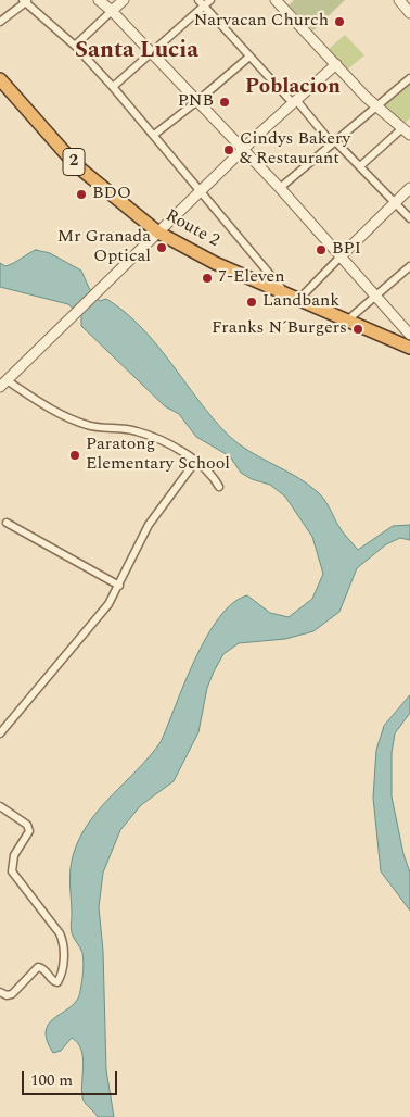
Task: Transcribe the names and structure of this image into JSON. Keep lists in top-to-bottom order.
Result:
{
  "streets": {
    "highway": ["2", "Route 2"]
  },
  "districts": ["Santa Lucia", "Poblacion"],
  "places": [
    "Narvacan Church",
    "PNB",
    "Cindys Bakery & Restaurant",
    "BDO",
    "Mr Granada Optical",
    "BPI",
    "7-Eleven",
    "Landbank",
    "Franks N´Burgers",
    "Paratong Elementary School"
  ],
  "scale_bar": "100 m"
}
